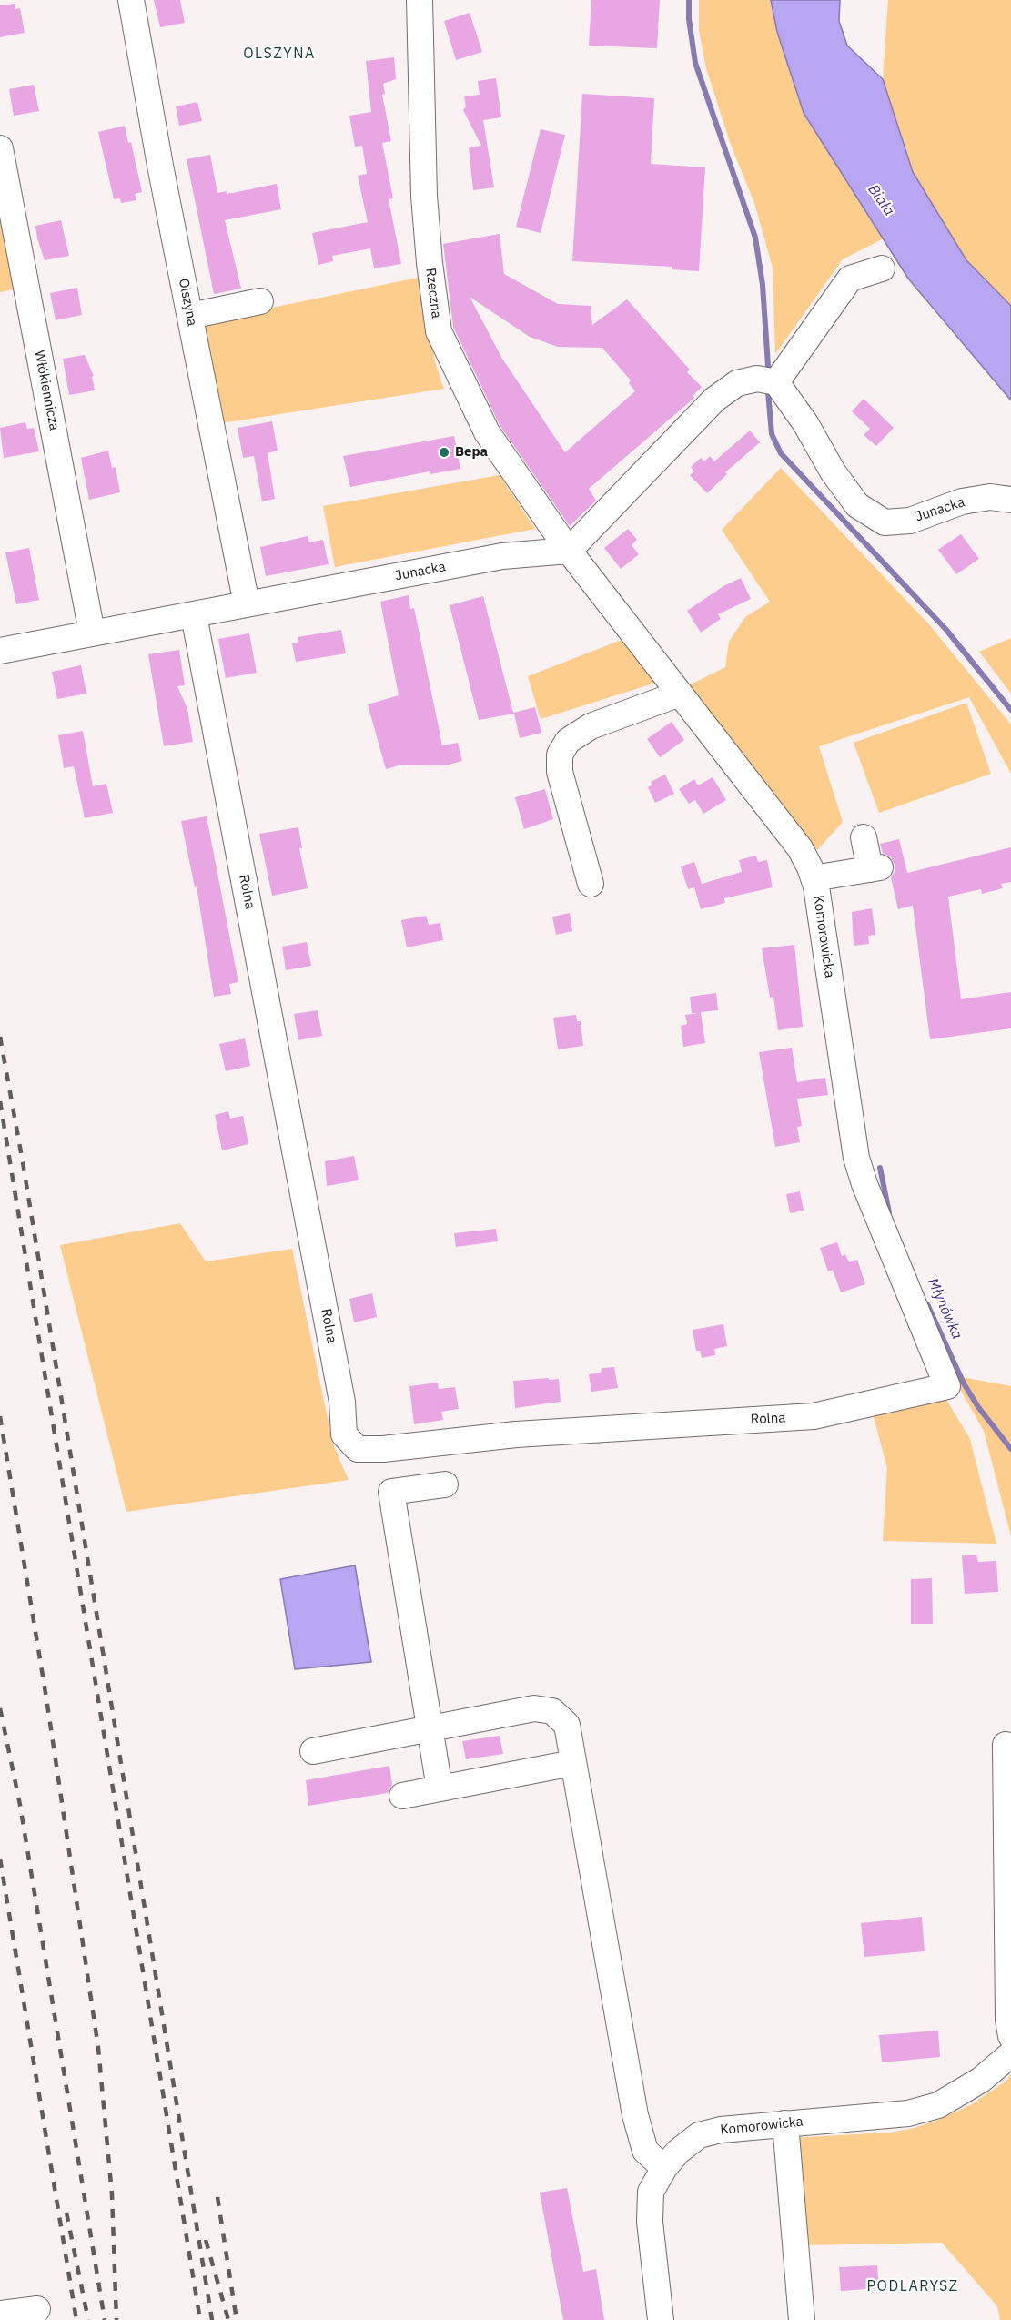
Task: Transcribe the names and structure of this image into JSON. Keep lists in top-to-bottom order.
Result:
{
  "streets": {
    "street": [
      "Rzeczna",
      "Olszyna",
      "Włókiennicza",
      "Junacka",
      "Rolna",
      "Komorowicka"
    ]
  },
  "crossings": [
    ["Rzeczna", "Junacka"],
    ["Rzeczna", "Komorowicka"],
    ["Olszyna", "Junacka"],
    ["Włókiennicza", "Junacka"],
    ["Junacka", "Rolna"],
    ["Junacka", "Komorowicka"],
    ["Rolna", "Komorowicka"]
  ],
  "districts": ["OLSZYNA", "PODLARYSZ"],
  "water": ["Biała", "Młynówka"],
  "places": ["Bepa"]
}
